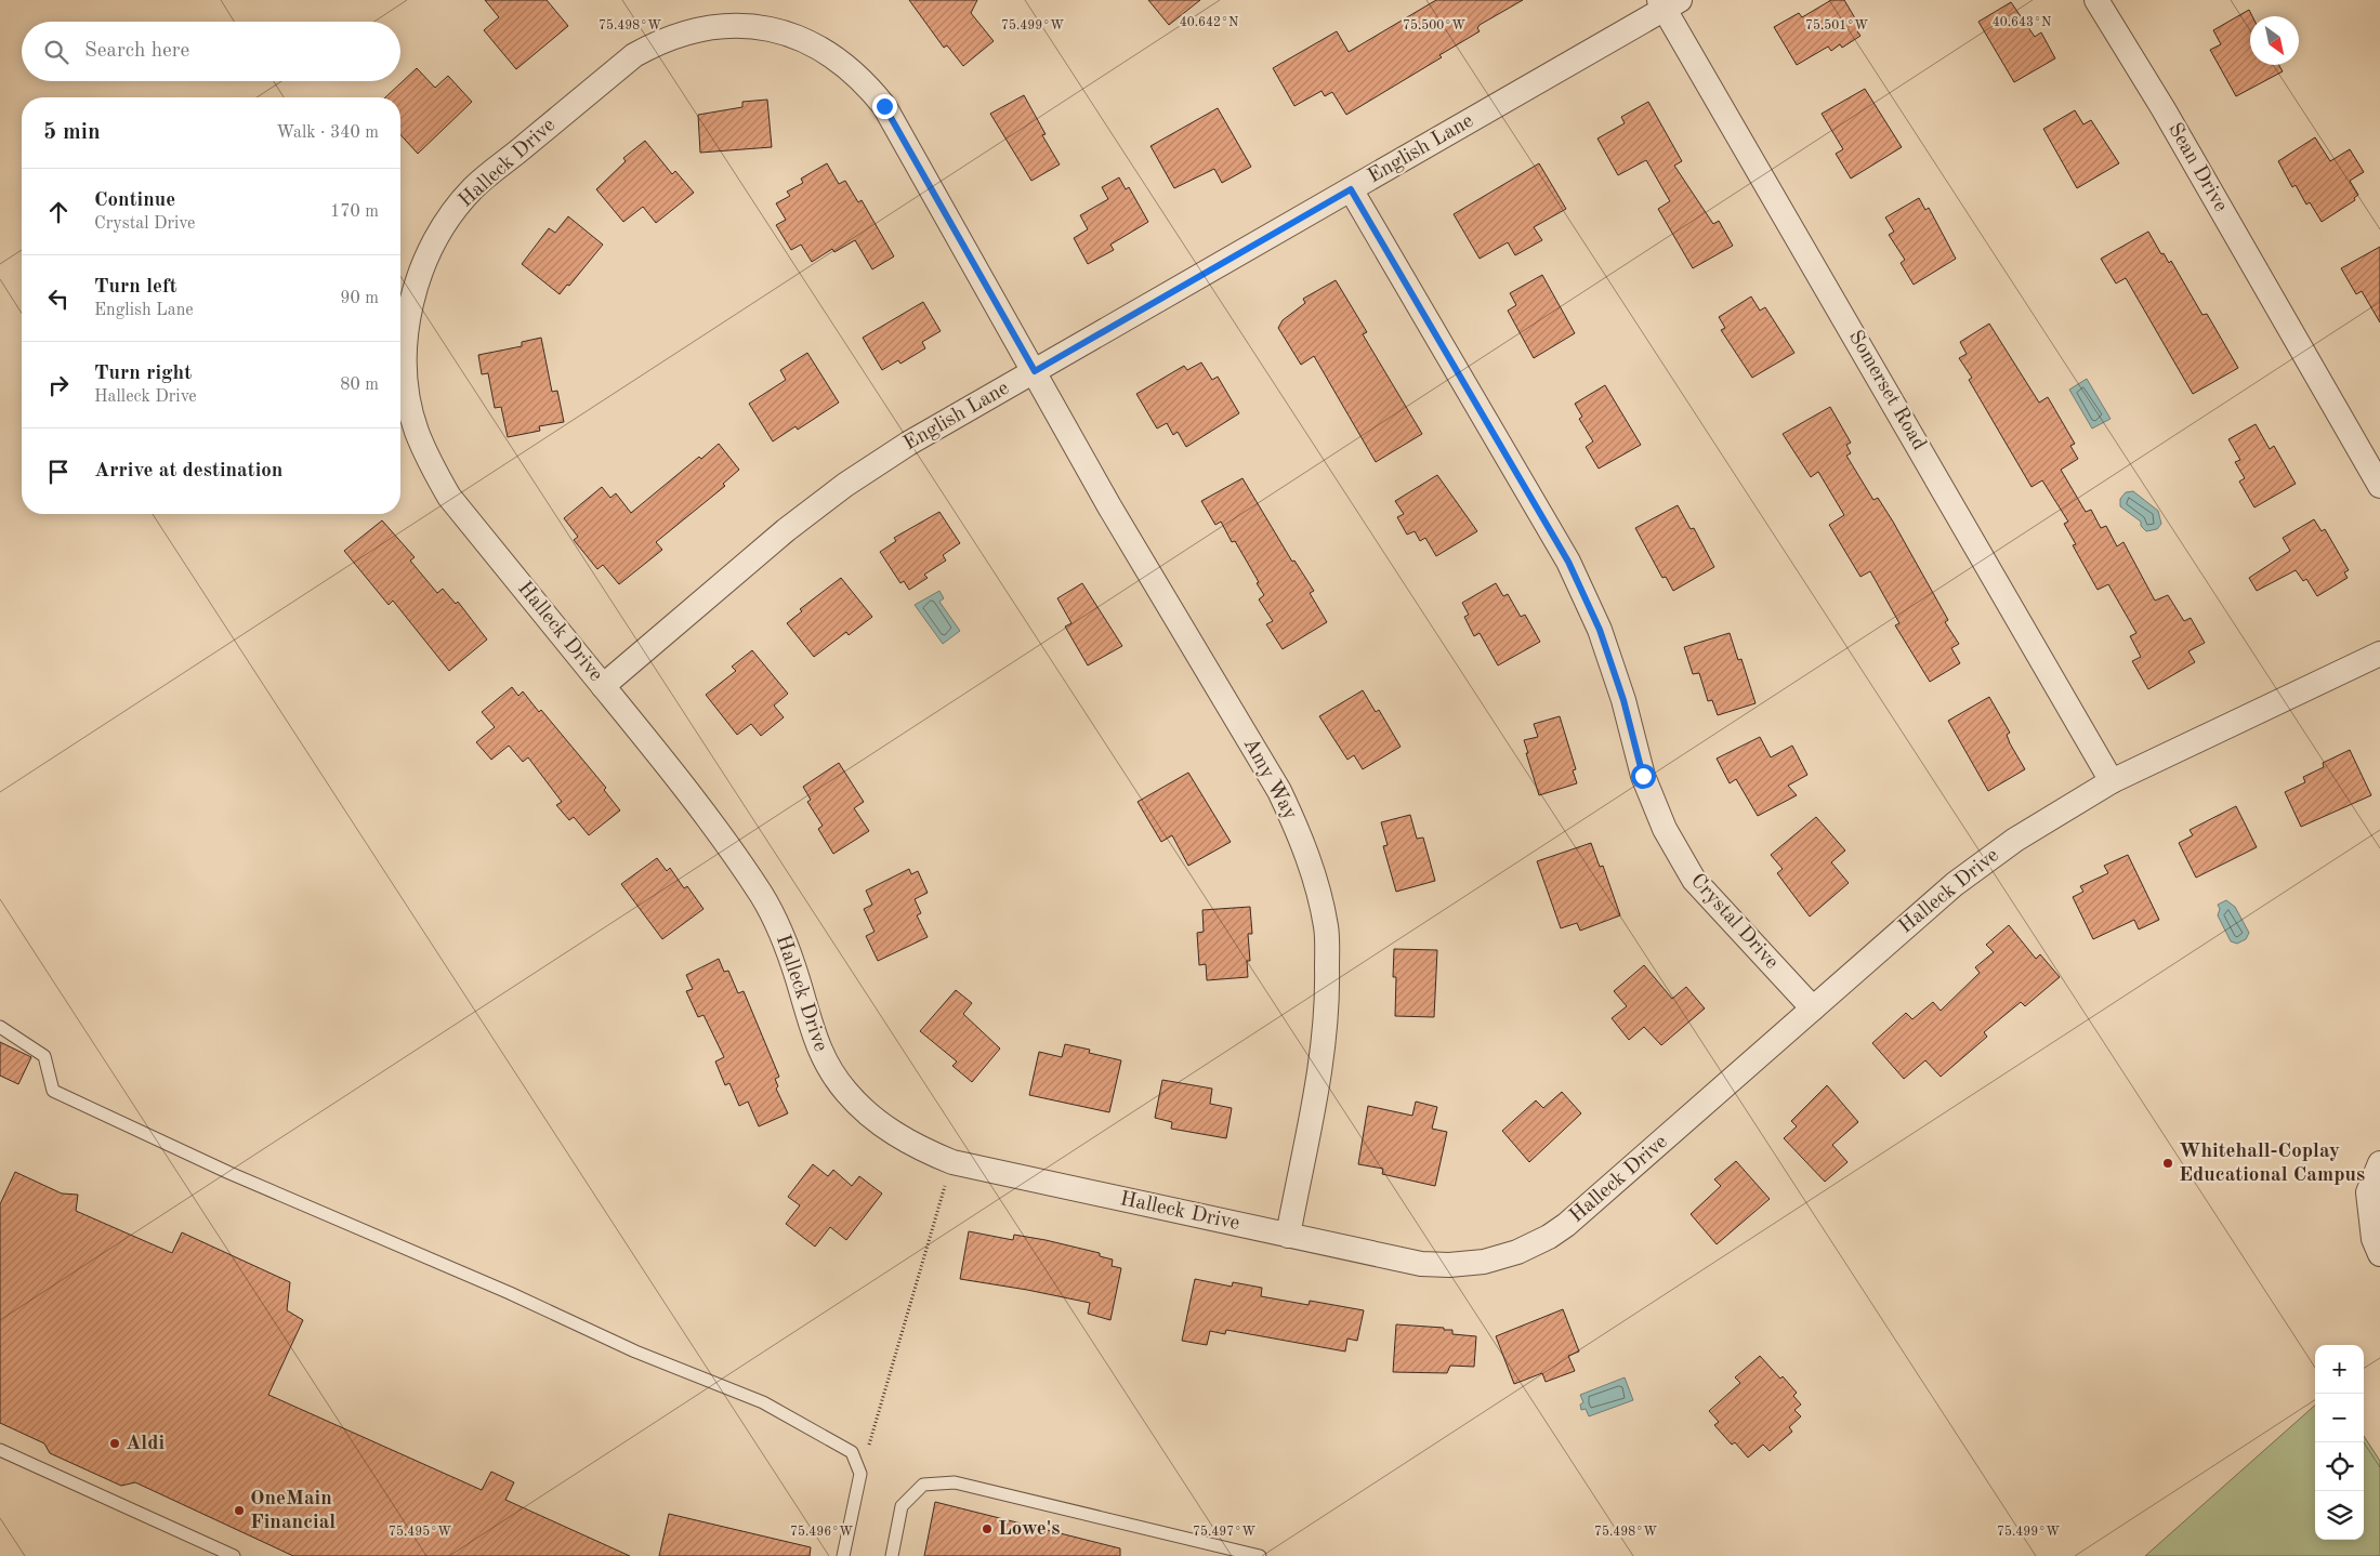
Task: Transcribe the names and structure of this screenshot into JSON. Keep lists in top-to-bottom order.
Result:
{
  "streets": {
    "street": [
      "English Lane",
      "Halleck Drive",
      "Sean Drive",
      "Somerset Road",
      "Amy Way",
      "Crystal Drive"
    ]
  },
  "crossings": [
    ["English Lane", "Halleck Drive"],
    ["English Lane", "Somerset Road"],
    ["English Lane", "Amy Way"],
    ["English Lane", "Crystal Drive"],
    ["Halleck Drive", "Somerset Road"],
    ["Halleck Drive", "Amy Way"],
    ["Halleck Drive", "Crystal Drive"]
  ],
  "places": [
    "Whitehall-Coplay Educational Campus",
    "Aldi",
    "OneMain Financial",
    "Lowe's"
  ],
  "north": "bottom right",
  "page": {
    "search": "Search here",
    "heading": ["5 min", "Walk · 340 m"],
    "list": [
      ["Continue", "Crystal Drive", "170 m"],
      ["Turn left", "English Lane", "90 m"],
      ["Turn right", "Halleck Drive", "80 m"],
      "Arrive at destination"
    ],
    "map_buttons": ["+", "−"]
  },
  "coordinates": [
    "40.642°N",
    "40.643°N",
    "75.498°W",
    "75.499°W",
    "75.500°W",
    "75.501°W",
    "75.495°W",
    "75.496°W",
    "75.497°W"
  ]
}
